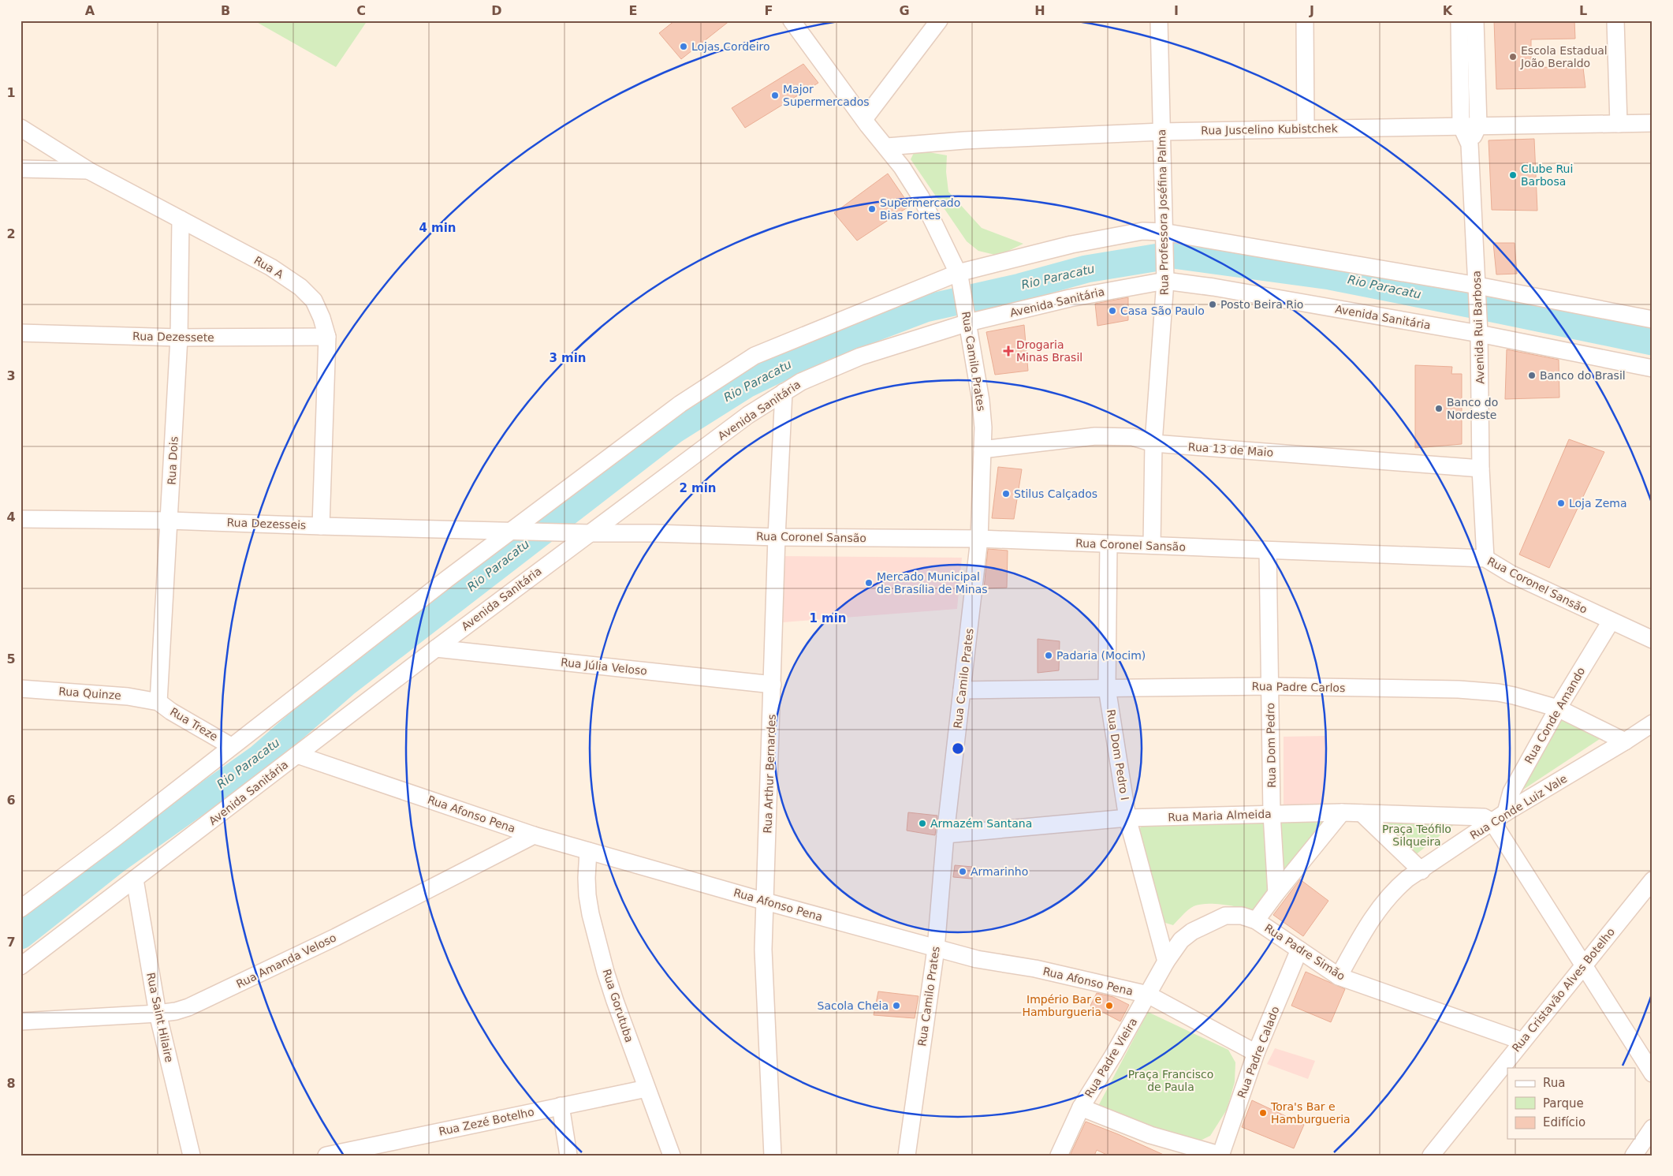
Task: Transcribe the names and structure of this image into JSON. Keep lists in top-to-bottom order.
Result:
{
  "streets": {
    "street": [
      "Rua Juscelino Kubistchek",
      "Rua Professora Joséfina Palma",
      "Rua A",
      "Avenida Sanitária",
      "Avenida Rui Barbosa",
      "Rua Dezessete",
      "Rua Camilo Prates",
      "Rua 13 de Maio",
      "Rua Dois",
      "Rua Dezesseis",
      "Rua Coronel Sansão",
      "Rua Júlia Veloso",
      "Rua Padre Carlos",
      "Rua Quinze",
      "Rua Conde Amando",
      "Rua Treze",
      "Rua Dom Pedro",
      "Rua Dom Pedro I",
      "Rua Arthur Bernardes",
      "Rua Conde Luiz Vale",
      "Rua Afonso Pena",
      "Rua Maria Almeida",
      "Rua Padre Simão",
      "Rua Amanda Veloso",
      "Rua Cristavão Alves Botelho",
      "Rua Gorutuba",
      "Rua Saint Hilaire",
      "Rua Padre Calado",
      "Rua Padre Vieira",
      "Rua Zezé Botelho"
    ]
  },
  "crossings": [
    ["Rua Juscelino Kubistchek", "Rua Professora Joséfina Palma"],
    ["Rua Juscelino Kubistchek", "Avenida Rui Barbosa"],
    ["Rua Juscelino Kubistchek", "Rua Camilo Prates"],
    ["Rua Professora Joséfina Palma", "Avenida Sanitária"],
    ["Rua Professora Joséfina Palma", "Rua 13 de Maio"],
    ["Rua Professora Joséfina Palma", "Rua Coronel Sansão"],
    ["Rua A", "Rua Dezessete"],
    ["Rua A", "Rua Dois"],
    ["Rua A", "Rua Dezesseis"],
    ["Avenida Sanitária", "Avenida Rui Barbosa"],
    ["Avenida Sanitária", "Rua Camilo Prates"],
    ["Avenida Sanitária", "Rua Dezesseis"],
    ["Avenida Sanitária", "Rua Coronel Sansão"],
    ["Avenida Sanitária", "Rua Júlia Veloso"],
    ["Avenida Sanitária", "Rua Arthur Bernardes"],
    ["Avenida Sanitária", "Rua Afonso Pena"],
    ["Avenida Sanitária", "Rua Saint Hilaire"],
    ["Avenida Rui Barbosa", "Rua 13 de Maio"],
    ["Avenida Rui Barbosa", "Rua Coronel Sansão"],
    ["Rua Dezessete", "Rua Dois"],
    ["Rua Camilo Prates", "Rua 13 de Maio"],
    ["Rua Camilo Prates", "Rua Coronel Sansão"],
    ["Rua Camilo Prates", "Rua Padre Carlos"],
    ["Rua Camilo Prates", "Rua Afonso Pena"],
    ["Rua Camilo Prates", "Rua Maria Almeida"],
    ["Rua Dois", "Rua Dezesseis"],
    ["Rua Dois", "Rua Quinze"],
    ["Rua Dois", "Rua Treze"],
    ["Rua Dezesseis", "Rua Coronel Sansão"],
    ["Rua Coronel Sansão", "Rua Conde Amando"],
    ["Rua Coronel Sansão", "Rua Dom Pedro"],
    ["Rua Coronel Sansão", "Rua Dom Pedro I"],
    ["Rua Coronel Sansão", "Rua Arthur Bernardes"],
    ["Rua Júlia Veloso", "Rua Arthur Bernardes"],
    ["Rua Padre Carlos", "Rua Conde Amando"],
    ["Rua Padre Carlos", "Rua Dom Pedro"],
    ["Rua Padre Carlos", "Rua Dom Pedro I"],
    ["Rua Padre Carlos", "Rua Conde Luiz Vale"],
    ["Rua Quinze", "Rua Treze"],
    ["Rua Conde Amando", "Rua Conde Luiz Vale"],
    ["Rua Conde Amando", "Rua Maria Almeida"],
    ["Rua Dom Pedro", "Rua Maria Almeida"],
    ["Rua Dom Pedro I", "Rua Maria Almeida"],
    ["Rua Dom Pedro I", "Rua Padre Simão"],
    ["Rua Dom Pedro I", "Rua Padre Vieira"],
    ["Rua Arthur Bernardes", "Rua Afonso Pena"],
    ["Rua Conde Luiz Vale", "Rua Maria Almeida"],
    ["Rua Conde Luiz Vale", "Rua Padre Simão"],
    ["Rua Afonso Pena", "Rua Amanda Veloso"],
    ["Rua Afonso Pena", "Rua Gorutuba"],
    ["Rua Afonso Pena", "Rua Padre Calado"],
    ["Rua Afonso Pena", "Rua Padre Vieira"],
    ["Rua Padre Simão", "Rua Cristavão Alves Botelho"],
    ["Rua Padre Simão", "Rua Padre Calado"],
    ["Rua Padre Simão", "Rua Padre Vieira"],
    ["Rua Amanda Veloso", "Rua Saint Hilaire"],
    ["Rua Gorutuba", "Rua Zezé Botelho"]
  ],
  "water": ["Rio Paracatu"],
  "parks": ["Praça Teófilo Silqueira", "Praça Francisco de Paula"],
  "places": {
    "other": [
      "Lojas Cordeiro",
      "Escola Estadual João Beraldo",
      "Major Supermercados",
      "Clube Rui Barbosa",
      "Supermercado Bias Fortes",
      "Posto Beira Rio",
      "Casa São Paulo",
      "Banco do Brasil",
      "Banco do Nordeste",
      "Stilus Calçados",
      "Loja Zema",
      "Mercado Municipal de Brasília de Minas",
      "Padaria (Mocim)",
      "Armazém Santana",
      "Armarinho",
      "Sacola Cheia",
      "Império Bar e Hamburgueria",
      "Tora's Bar e Hamburgueria"
    ],
    "health": ["Drogaria Minas Brasil"]
  },
  "legend": ["Rua", "Parque", "Edifício"],
  "grid": {
    "columns": [
      "A",
      "B",
      "C",
      "D",
      "E",
      "F",
      "G",
      "H",
      "I",
      "J",
      "K",
      "L"
    ],
    "rows": [
      "1",
      "2",
      "3",
      "4",
      "5",
      "6",
      "7",
      "8"
    ]
  },
  "rings": [
    "4 min",
    "3 min",
    "2 min",
    "1 min"
  ]
}
